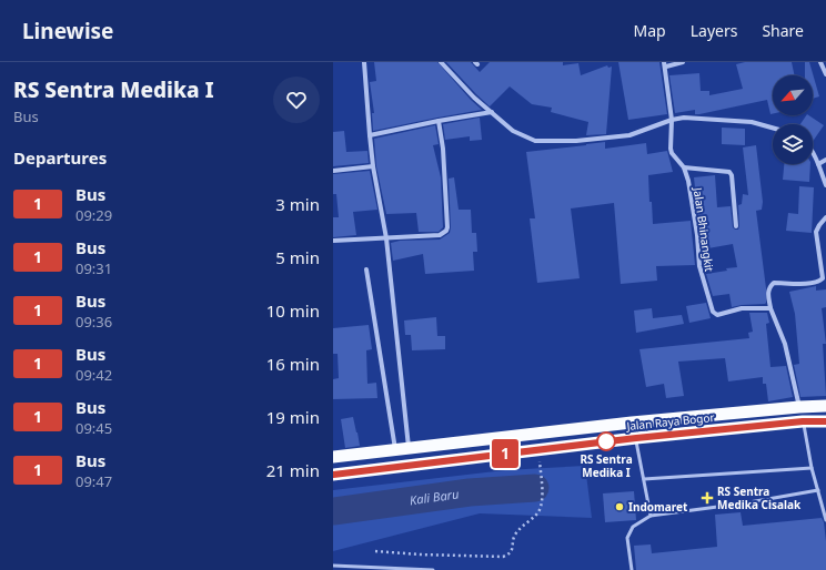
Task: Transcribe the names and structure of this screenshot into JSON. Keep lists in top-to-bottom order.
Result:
{
  "streets": {
    "highway": ["Jalan Raya Bogor"],
    "street": ["Jalan Bhinangkit"]
  },
  "water": ["Kali Baru"],
  "places": {
    "other": ["RS Sentra Medika I", "Indomaret"],
    "health": ["RS Sentra Medika Cisalak"]
  },
  "lines": ["bus line 1"],
  "north": "bottom left",
  "page": {
    "header": "Linewise",
    "nav": ["Map", "Layers", "Share"],
    "heading": [
      ["RS Sentra Medika I", "Bus"],
      "Departures"
    ],
    "on_map": "1",
    "list": [
      {
        "mark": "1",
        "name": "Bus",
        "note": "09:29",
        "value": "3 min"
      },
      {
        "mark": "1",
        "name": "Bus",
        "note": "09:31",
        "value": "5 min"
      },
      {
        "mark": "1",
        "name": "Bus",
        "note": "09:36",
        "value": "10 min"
      },
      {
        "mark": "1",
        "name": "Bus",
        "note": "09:42",
        "value": "16 min"
      },
      {
        "mark": "1",
        "name": "Bus",
        "note": "09:45",
        "value": "19 min"
      },
      {
        "mark": "1",
        "name": "Bus",
        "note": "09:47",
        "value": "21 min"
      }
    ]
  }
}
